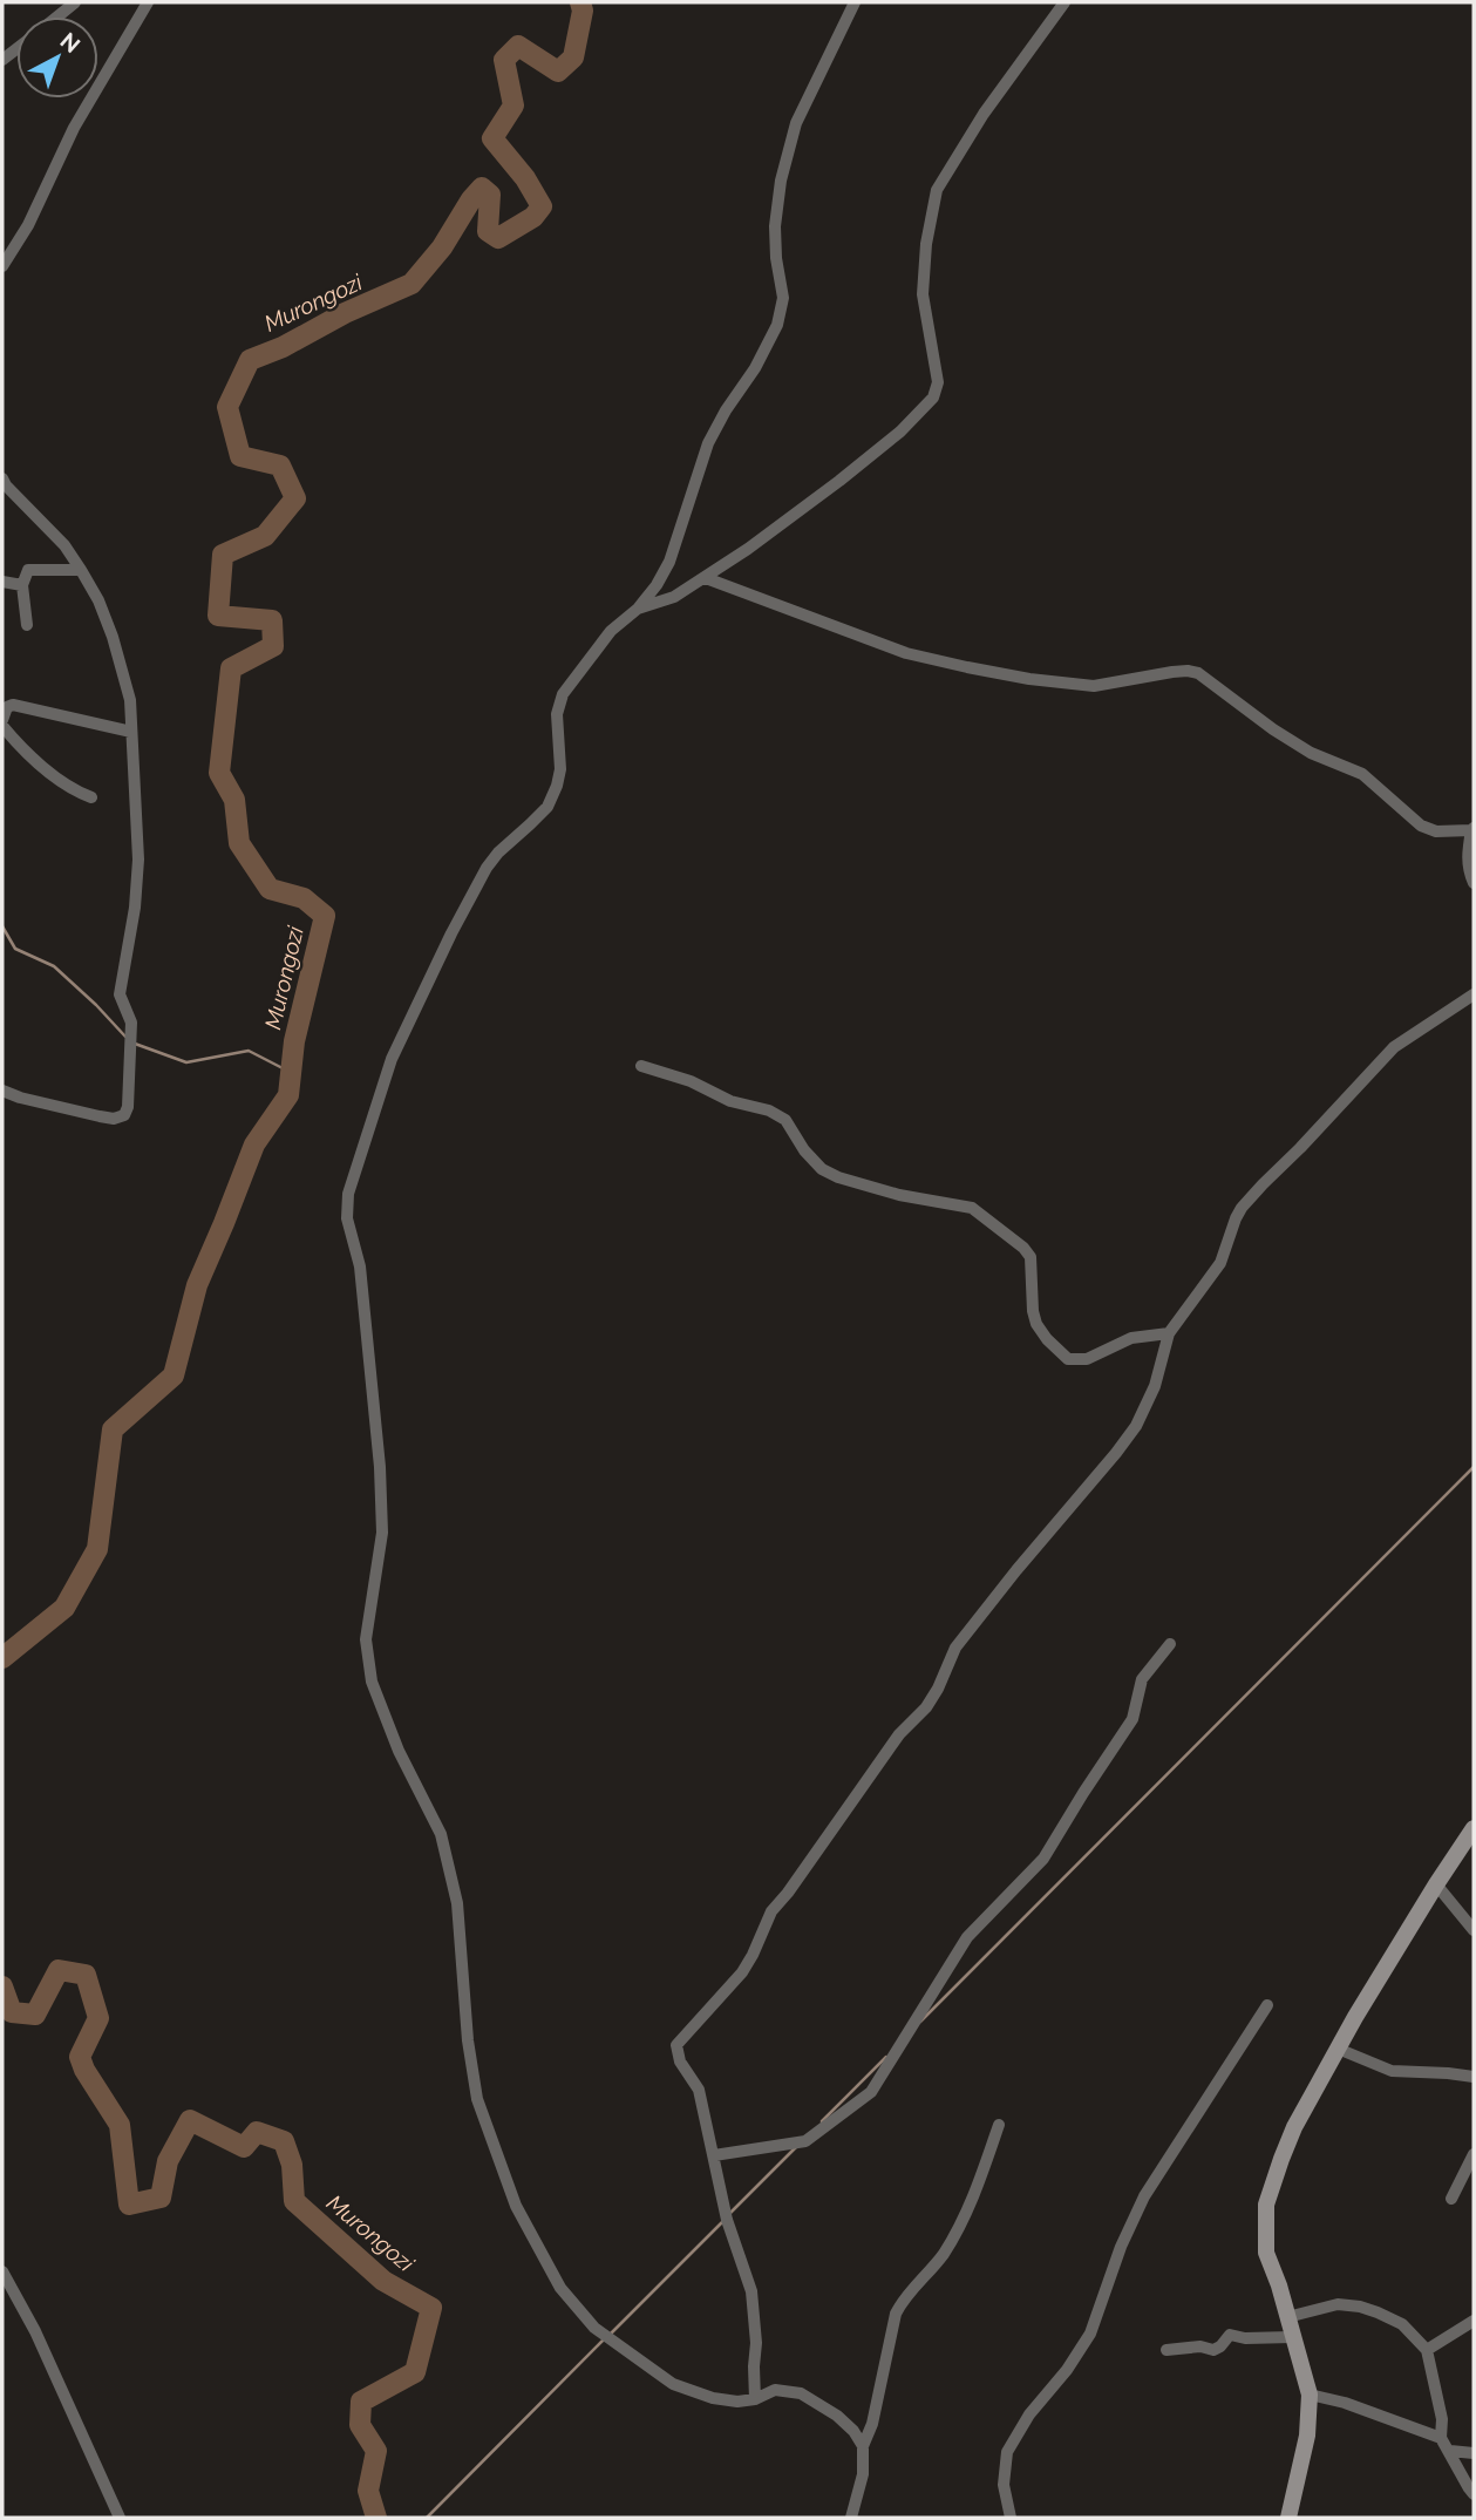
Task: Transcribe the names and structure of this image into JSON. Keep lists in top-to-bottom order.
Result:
{
  "water": ["Murongozi"],
  "north": "top right"
}
